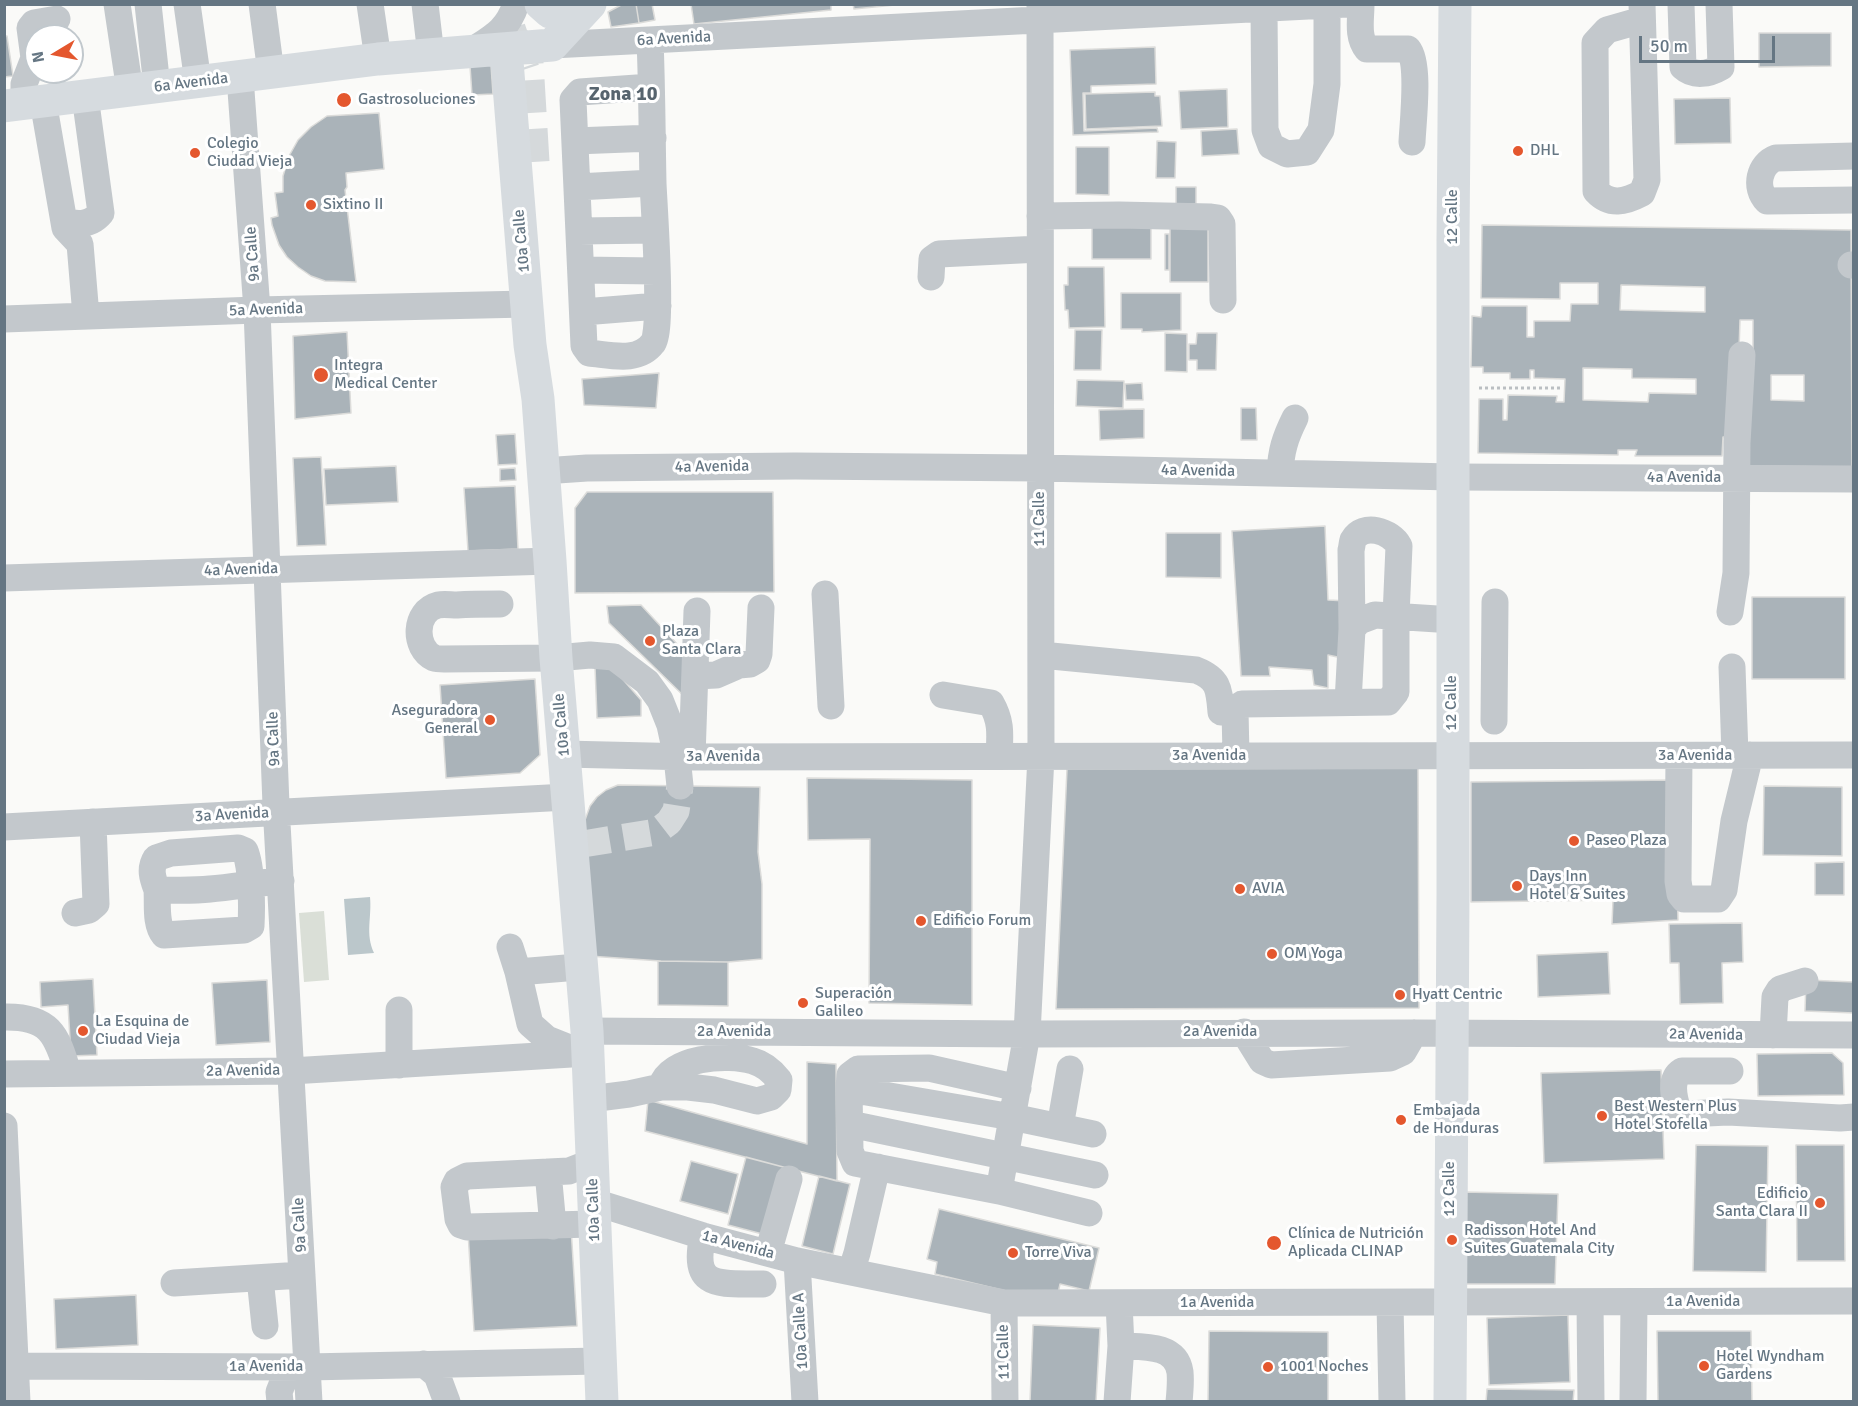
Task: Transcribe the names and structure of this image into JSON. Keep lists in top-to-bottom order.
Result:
{
  "streets": {
    "main road": ["6a Avenida", "12 Calle", "10a Calle"],
    "street": [
      "9a Calle",
      "5a Avenida",
      "4a Avenida",
      "11 Calle",
      "3a Avenida",
      "2a Avenida",
      "1a Avenida",
      "10a Calle A"
    ]
  },
  "crossings": [
    ["6a Avenida", "10a Calle"],
    ["6a Avenida", "9a Calle"],
    ["6a Avenida", "11 Calle"],
    ["12 Calle", "4a Avenida"],
    ["12 Calle", "3a Avenida"],
    ["12 Calle", "2a Avenida"],
    ["12 Calle", "1a Avenida"],
    ["10a Calle", "5a Avenida"],
    ["10a Calle", "4a Avenida"],
    ["10a Calle", "3a Avenida"],
    ["10a Calle", "2a Avenida"],
    ["10a Calle", "1a Avenida"],
    ["9a Calle", "5a Avenida"],
    ["9a Calle", "4a Avenida"],
    ["9a Calle", "3a Avenida"],
    ["9a Calle", "2a Avenida"],
    ["9a Calle", "1a Avenida"],
    ["4a Avenida", "11 Calle"],
    ["11 Calle", "3a Avenida"],
    ["11 Calle", "2a Avenida"],
    ["11 Calle", "1a Avenida"],
    ["1a Avenida", "10a Calle A"]
  ],
  "districts": ["Zona 10"],
  "places": [
    "Gastrosoluciones",
    "DHL",
    "Colegio Ciudad Vieja",
    "Sixtino II",
    "Integra Medical Center",
    "Plaza Santa Clara",
    "Aseguradora General",
    "Paseo Plaza",
    "Days Inn Hotel & Suites",
    "AVIA",
    "Edificio Forum",
    "OM Yoga",
    "Hyatt Centric",
    "Superación Galileo",
    "La Esquina de Ciudad Vieja",
    "Best Western Plus Hotel Stofella",
    "Embajada de Honduras",
    "Edificio Santa Clara II",
    "Radisson Hotel And Suites Guatemala City",
    "Clínica de Nutrición Aplicada CLINAP",
    "Torre Viva",
    "Hotel Wyndham Gardens",
    "1001 Noches"
  ],
  "scale_bar": "50 m",
  "north": "left"
}
